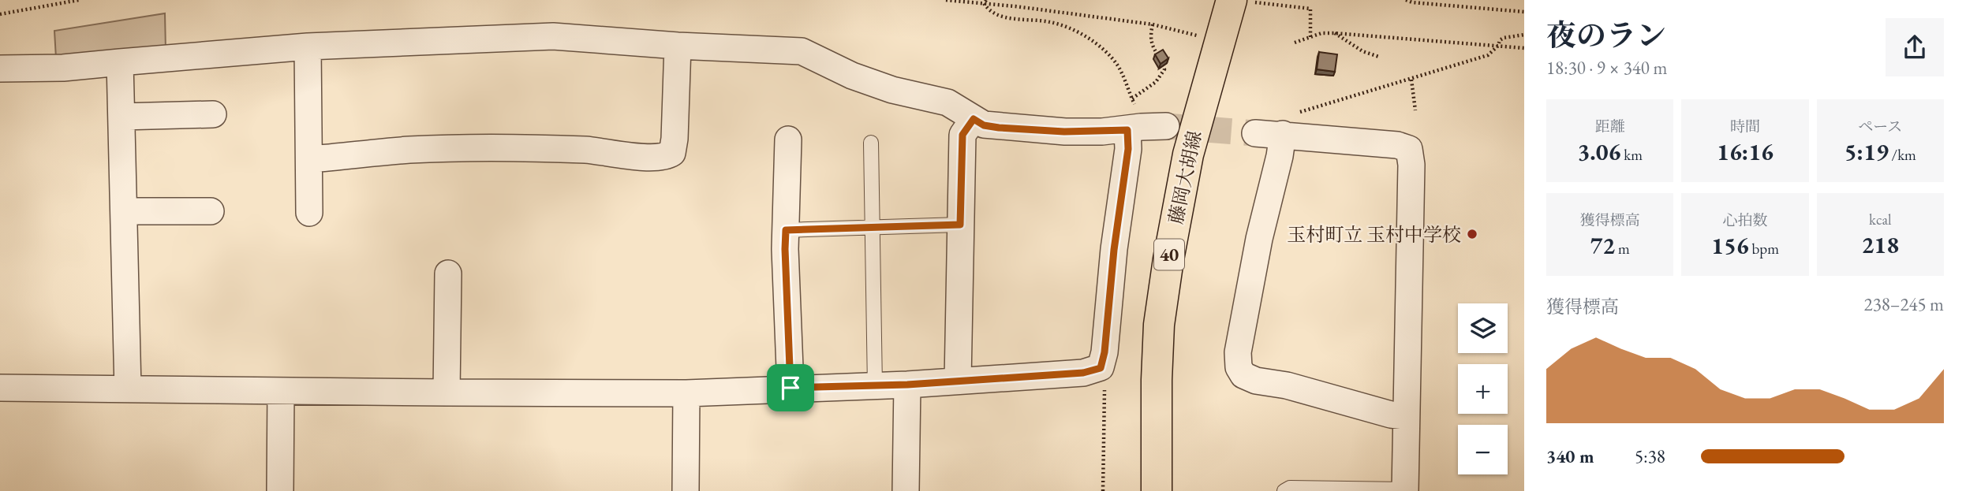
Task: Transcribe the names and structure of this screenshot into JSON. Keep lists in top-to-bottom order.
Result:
{
  "streets": {
    "main road": ["藤岡大胡線", "40"]
  },
  "places": ["玉村町立 玉村中学校"],
  "page": {
    "heading": ["夜のラン", "18:30 · 9 × 340 m"],
    "stats": [
      ["距離", "3.06 km"],
      ["時間", "16:16"],
      ["ペース", "5:19 /km"],
      ["獲得標高", "72 m"],
      ["心拍数", "156 bpm"],
      ["kcal", "218"]
    ],
    "chart": ["獲得標高", "238–245 m"],
    "map_buttons": ["+", "−"],
    "list": [
      {
        "name": "340 m",
        "note": "5:38"
      }
    ]
  }
}
